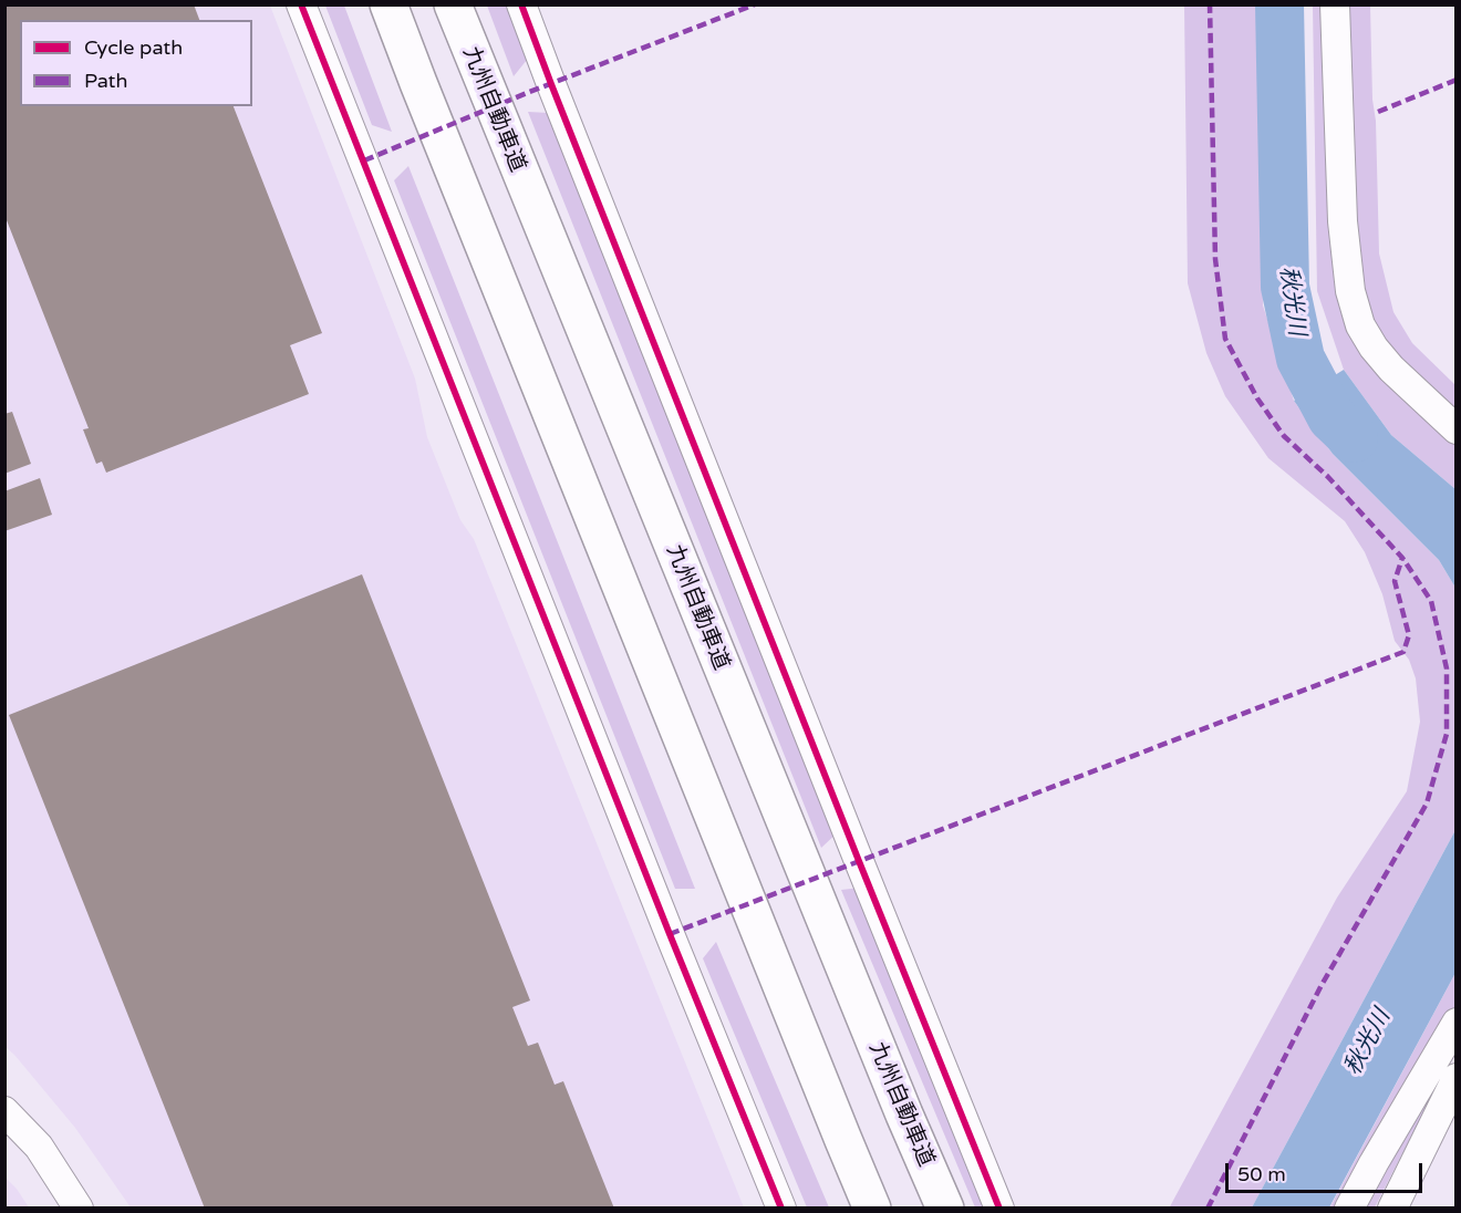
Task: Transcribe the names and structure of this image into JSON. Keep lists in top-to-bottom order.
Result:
{
  "streets": {
    "highway": ["九州自動車道"]
  },
  "water": ["秋光川"],
  "legend": ["Cycle path", "Path"],
  "scale_bar": "50 m"
}
